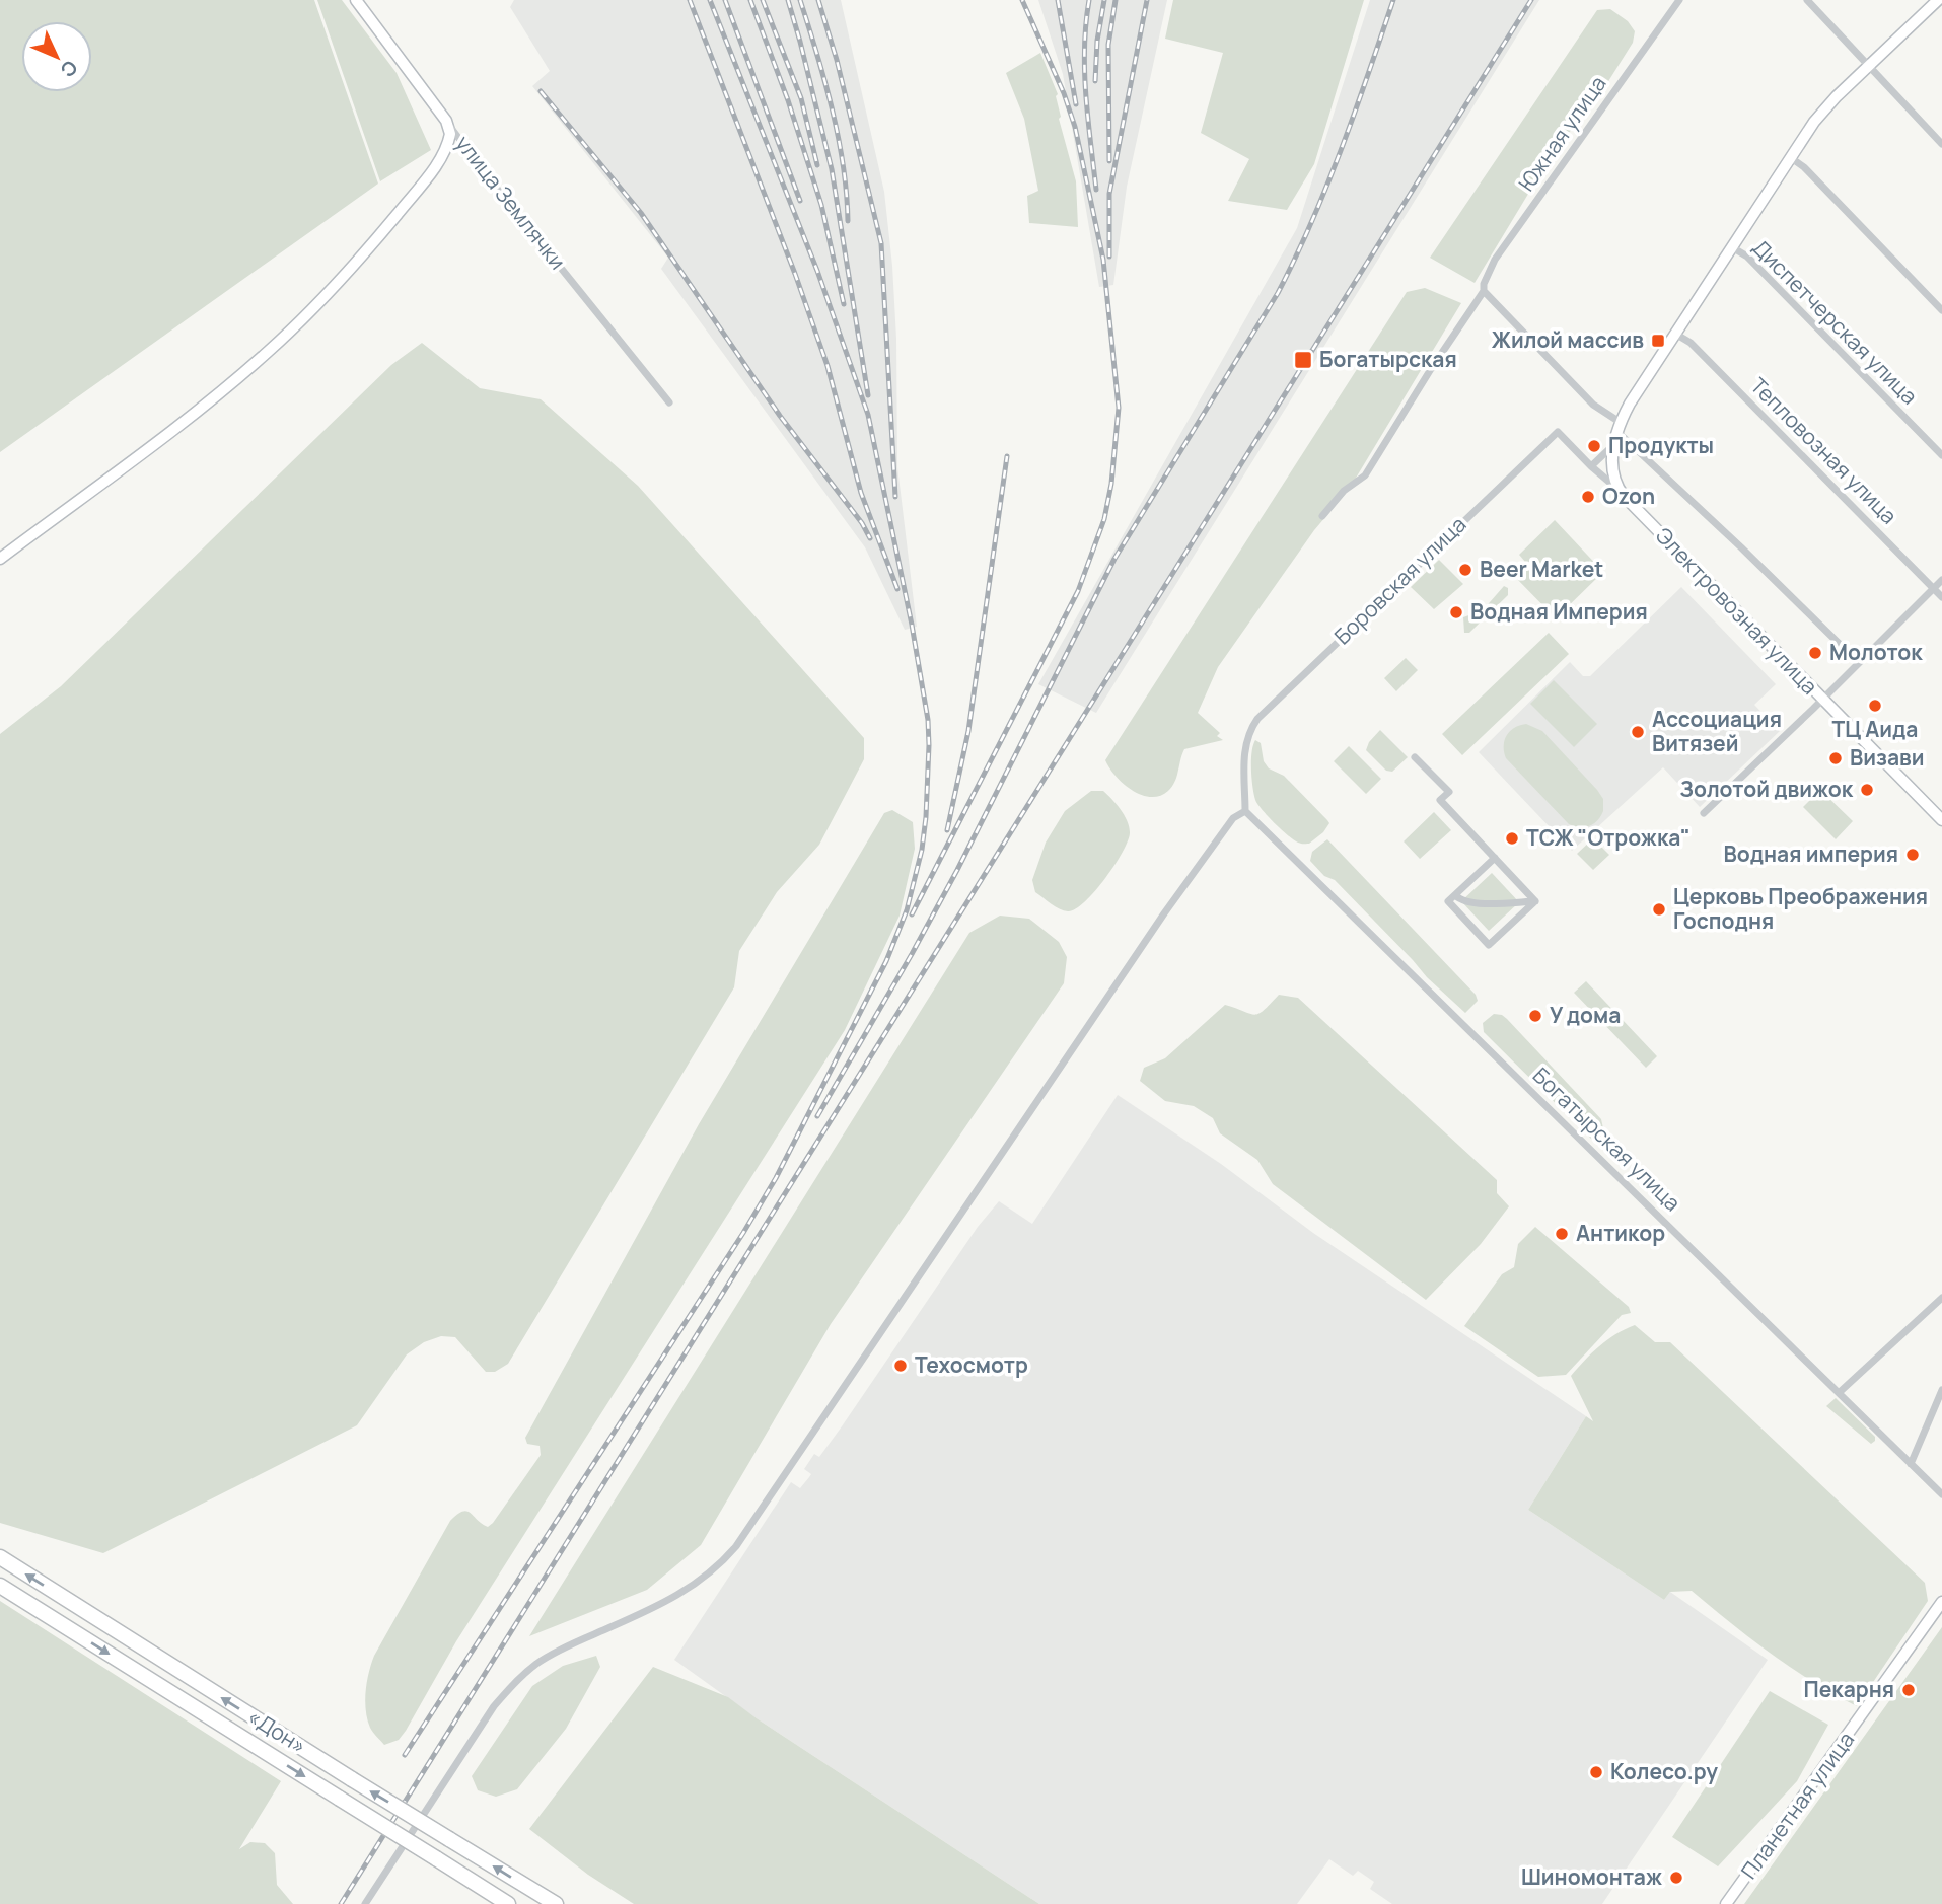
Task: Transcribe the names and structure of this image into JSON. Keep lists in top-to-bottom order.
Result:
{
  "streets": {
    "highway": ["«Дон»"],
    "street": [
      "Южная улица",
      "улица Землячки",
      "Диспетчерская улица",
      "Тепловозная улица",
      "Боровская улица",
      "Электровозная улица",
      "Богатырская улица",
      "Планетная улица"
    ]
  },
  "crossings": [
    ["Боровская улица", "Богатырская улица"]
  ],
  "places": {
    "transit": ["Жилой массив", "Богатырская"],
    "other": [
      "Продукты",
      "Ozon",
      "Beer Market",
      "Водная Империя",
      "Молоток",
      "ТЦ Аида",
      "Ассоциация Витязей",
      "Визави",
      "Золотой движок",
      "ТСЖ \"Отрожка\"",
      "Водная империя",
      "Церковь Преображения Господня",
      "У дома",
      "Антикор",
      "Техосмотр",
      "Пекарня",
      "Колесо.ру",
      "Шиномонтаж"
    ]
  },
  "north": "bottom right"
}
